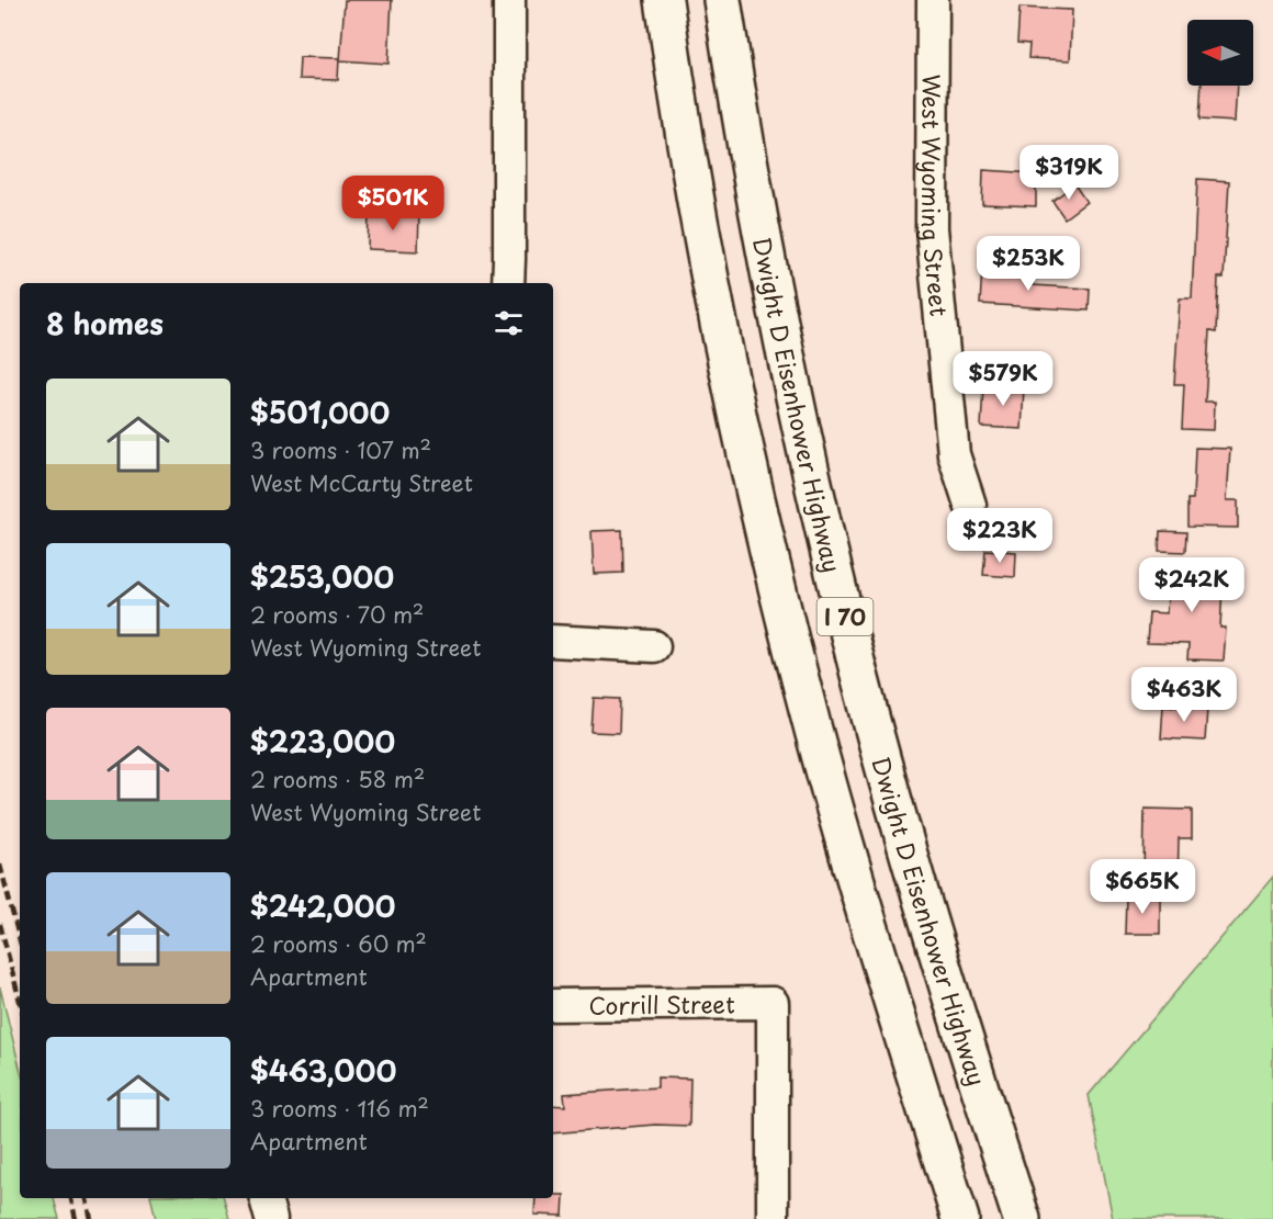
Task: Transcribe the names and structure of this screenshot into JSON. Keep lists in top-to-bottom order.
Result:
{
  "streets": {
    "highway": ["Dwight D Eisenhower Highway", "I 70"],
    "street": ["West Wyoming Street", "Corrill Street"]
  },
  "north": "left",
  "page": {
    "price": [
      "$319K",
      "$501K",
      "$253K",
      "$579K",
      "$223K",
      "$242K",
      "$463K",
      "$665K"
    ],
    "heading": "8 homes",
    "list": [
      {
        "name": "$501,000",
        "note": "3 rooms · 107 m² · West McCarty Street"
      },
      {
        "name": "$253,000",
        "note": "2 rooms · 70 m² · West Wyoming Street"
      },
      {
        "name": "$223,000",
        "note": "2 rooms · 58 m² · West Wyoming Street"
      },
      {
        "name": "$242,000",
        "note": "2 rooms · 60 m² · Apartment"
      },
      {
        "name": "$463,000",
        "note": "3 rooms · 116 m² · Apartment"
      }
    ]
  }
}
